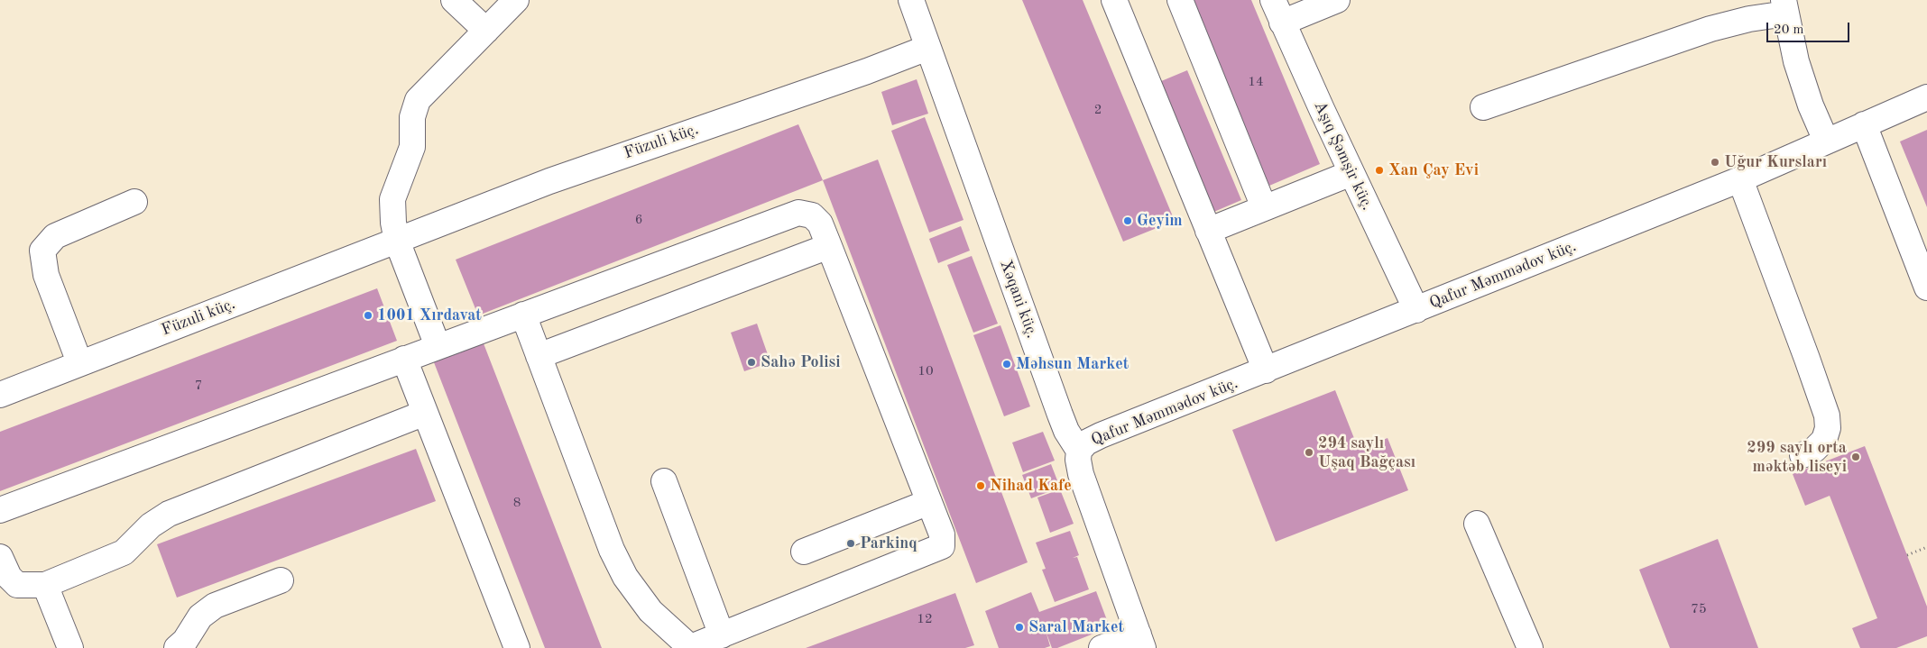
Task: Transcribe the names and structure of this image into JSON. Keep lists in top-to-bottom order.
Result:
{
  "streets": {
    "street": [
      "Füzuli küç.",
      "Aşıq Şəmşir küç.",
      "Qafur Məmmədov küç.",
      "Xəqani küç."
    ]
  },
  "crossings": [
    ["Füzuli küç.", "Xəqani küç."],
    ["Aşıq Şəmşir küç.", "Qafur Məmmədov küç."],
    ["Qafur Məmmədov küç.", "Xəqani küç."]
  ],
  "places": [
    "Uğur Kursları",
    "Xan Çay Evi",
    "Geyim",
    "1001 Xırdavat",
    "Sahə Polisi",
    "Məhsun Market",
    "294 saylı Uşaq Bağçası",
    "299 saylı orta məktəb liseyi",
    "Nihad Kafe",
    "Parkinq",
    "Saral Market"
  ],
  "house_numbers": [
    "14",
    "2",
    "6",
    "10",
    "7",
    "8",
    "75",
    "12"
  ],
  "scale_bar": "20 m"
}
